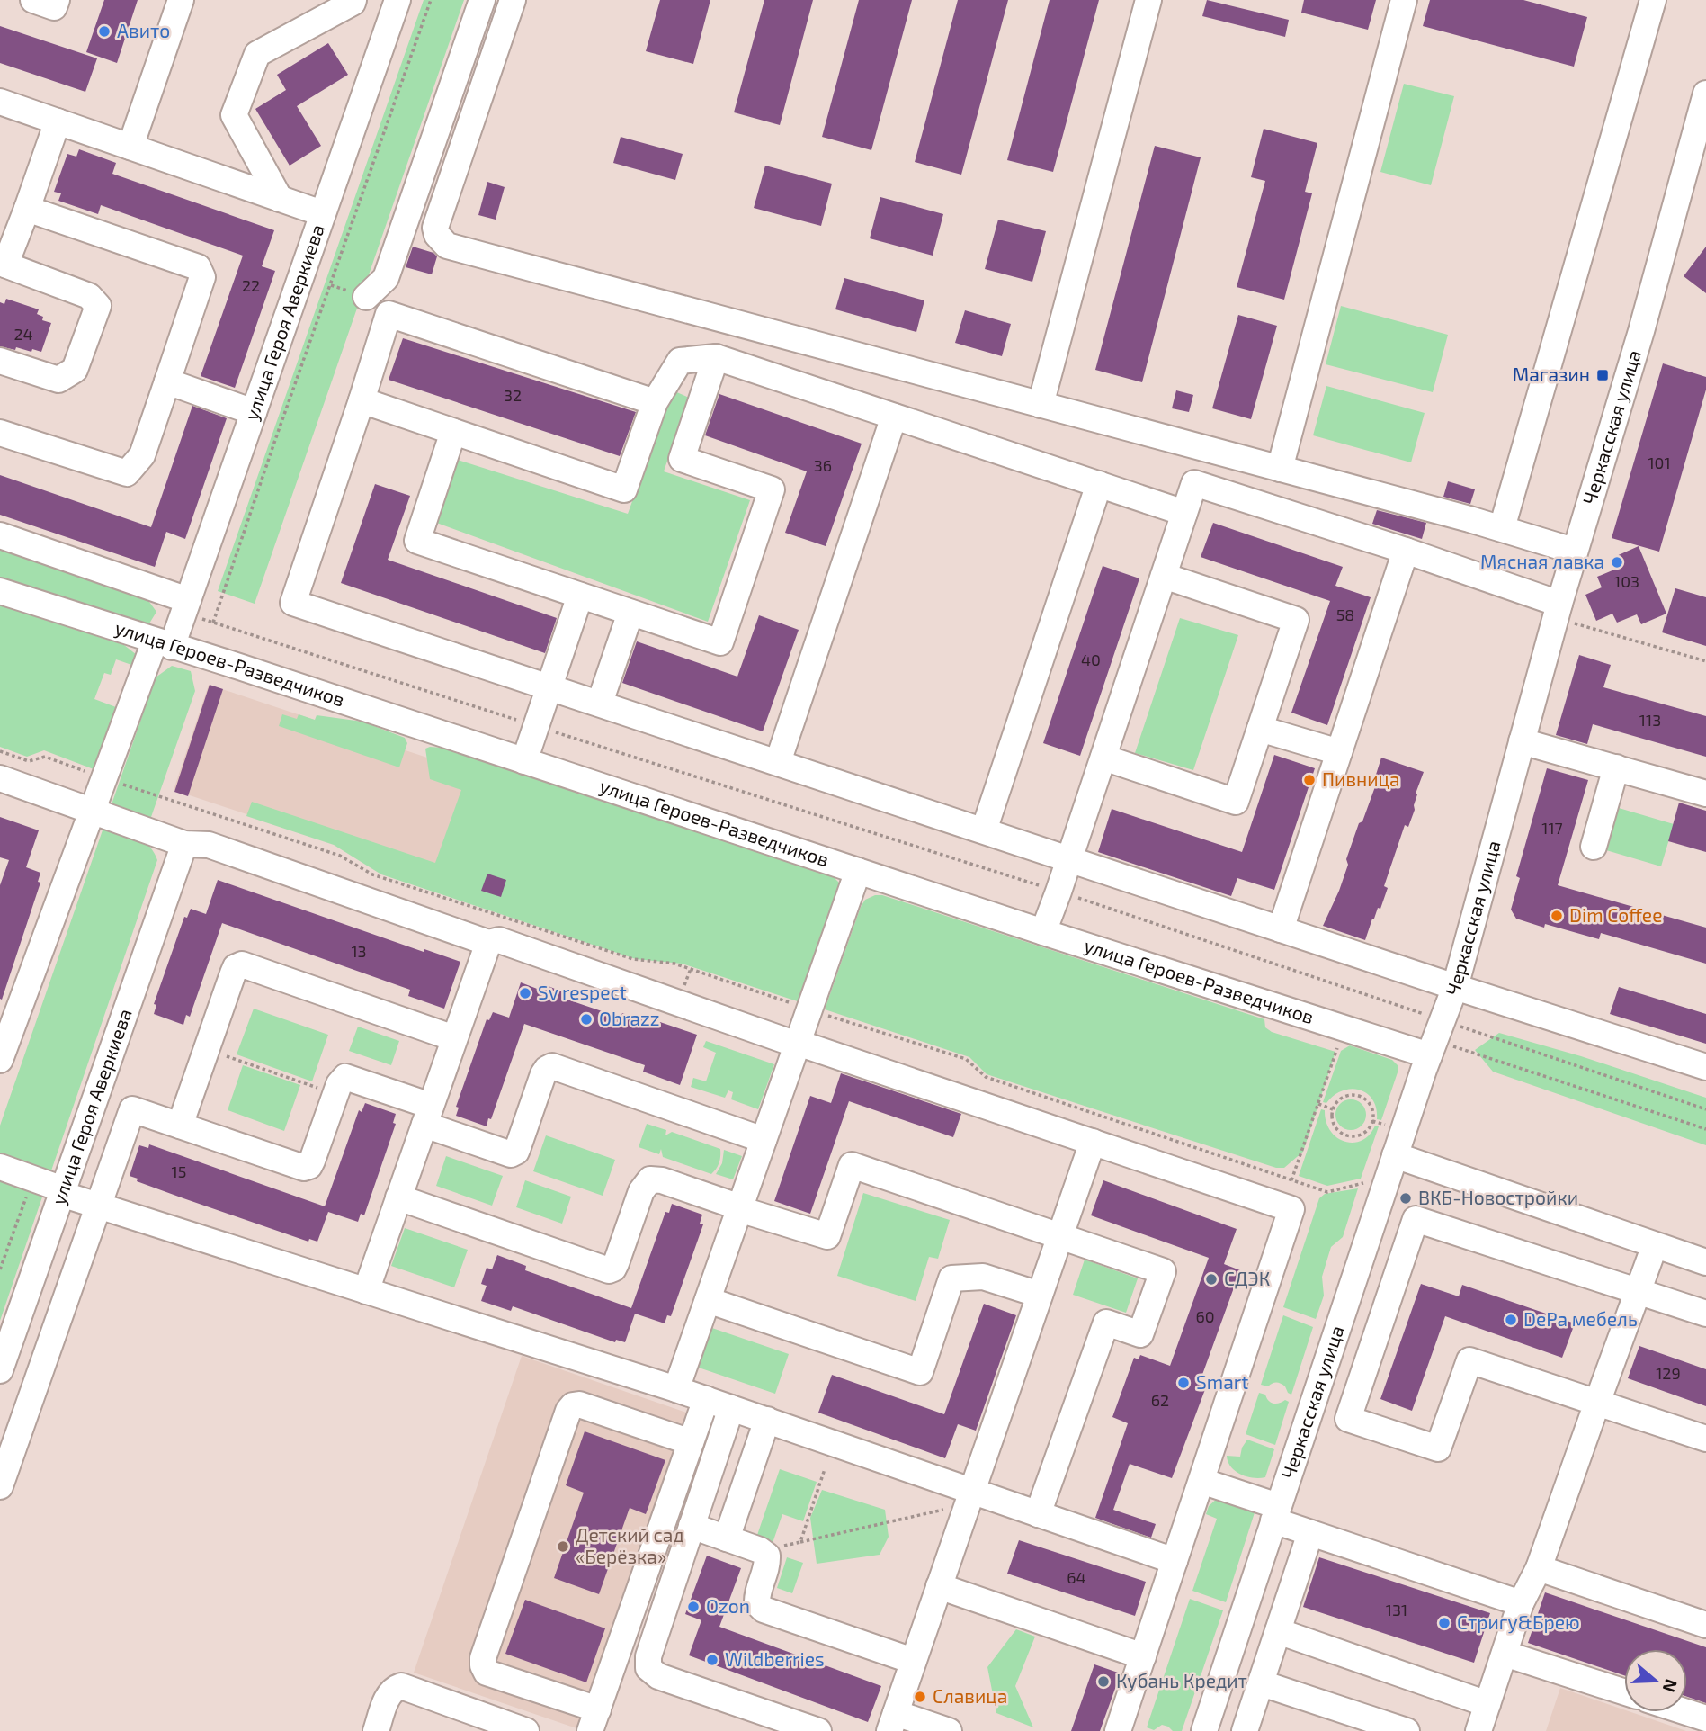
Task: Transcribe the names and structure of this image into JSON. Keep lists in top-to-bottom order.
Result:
{
  "streets": {
    "street": ["улица Героя Аверкиева", "Черкасская улица", "улица Героев-Разведчиков"]
  },
  "crossings": [
    ["улица Героя Аверкиева", "улица Героев-Разведчиков"],
    ["Черкасская улица", "улица Героев-Разведчиков"]
  ],
  "places": {
    "other": [
      "Авито",
      "Мясная лавка",
      "Пивница",
      "Dim Coffee",
      "Sv respect",
      "Obrazz",
      "ВКБ-Новостройки",
      "СДЭК",
      "DePa мебель",
      "Smart",
      "Детский сад «Берёзка»",
      "Ozon",
      "Стригу&Брею",
      "Wildberries",
      "Кубань Кредит",
      "Славица"
    ],
    "transit": ["Магазин"]
  },
  "house_numbers": [
    "22",
    "24",
    "32",
    "101",
    "36",
    "103",
    "58",
    "40",
    "113",
    "117",
    "13",
    "15",
    "60",
    "129",
    "62",
    "64",
    "131"
  ],
  "north": "right"
}
